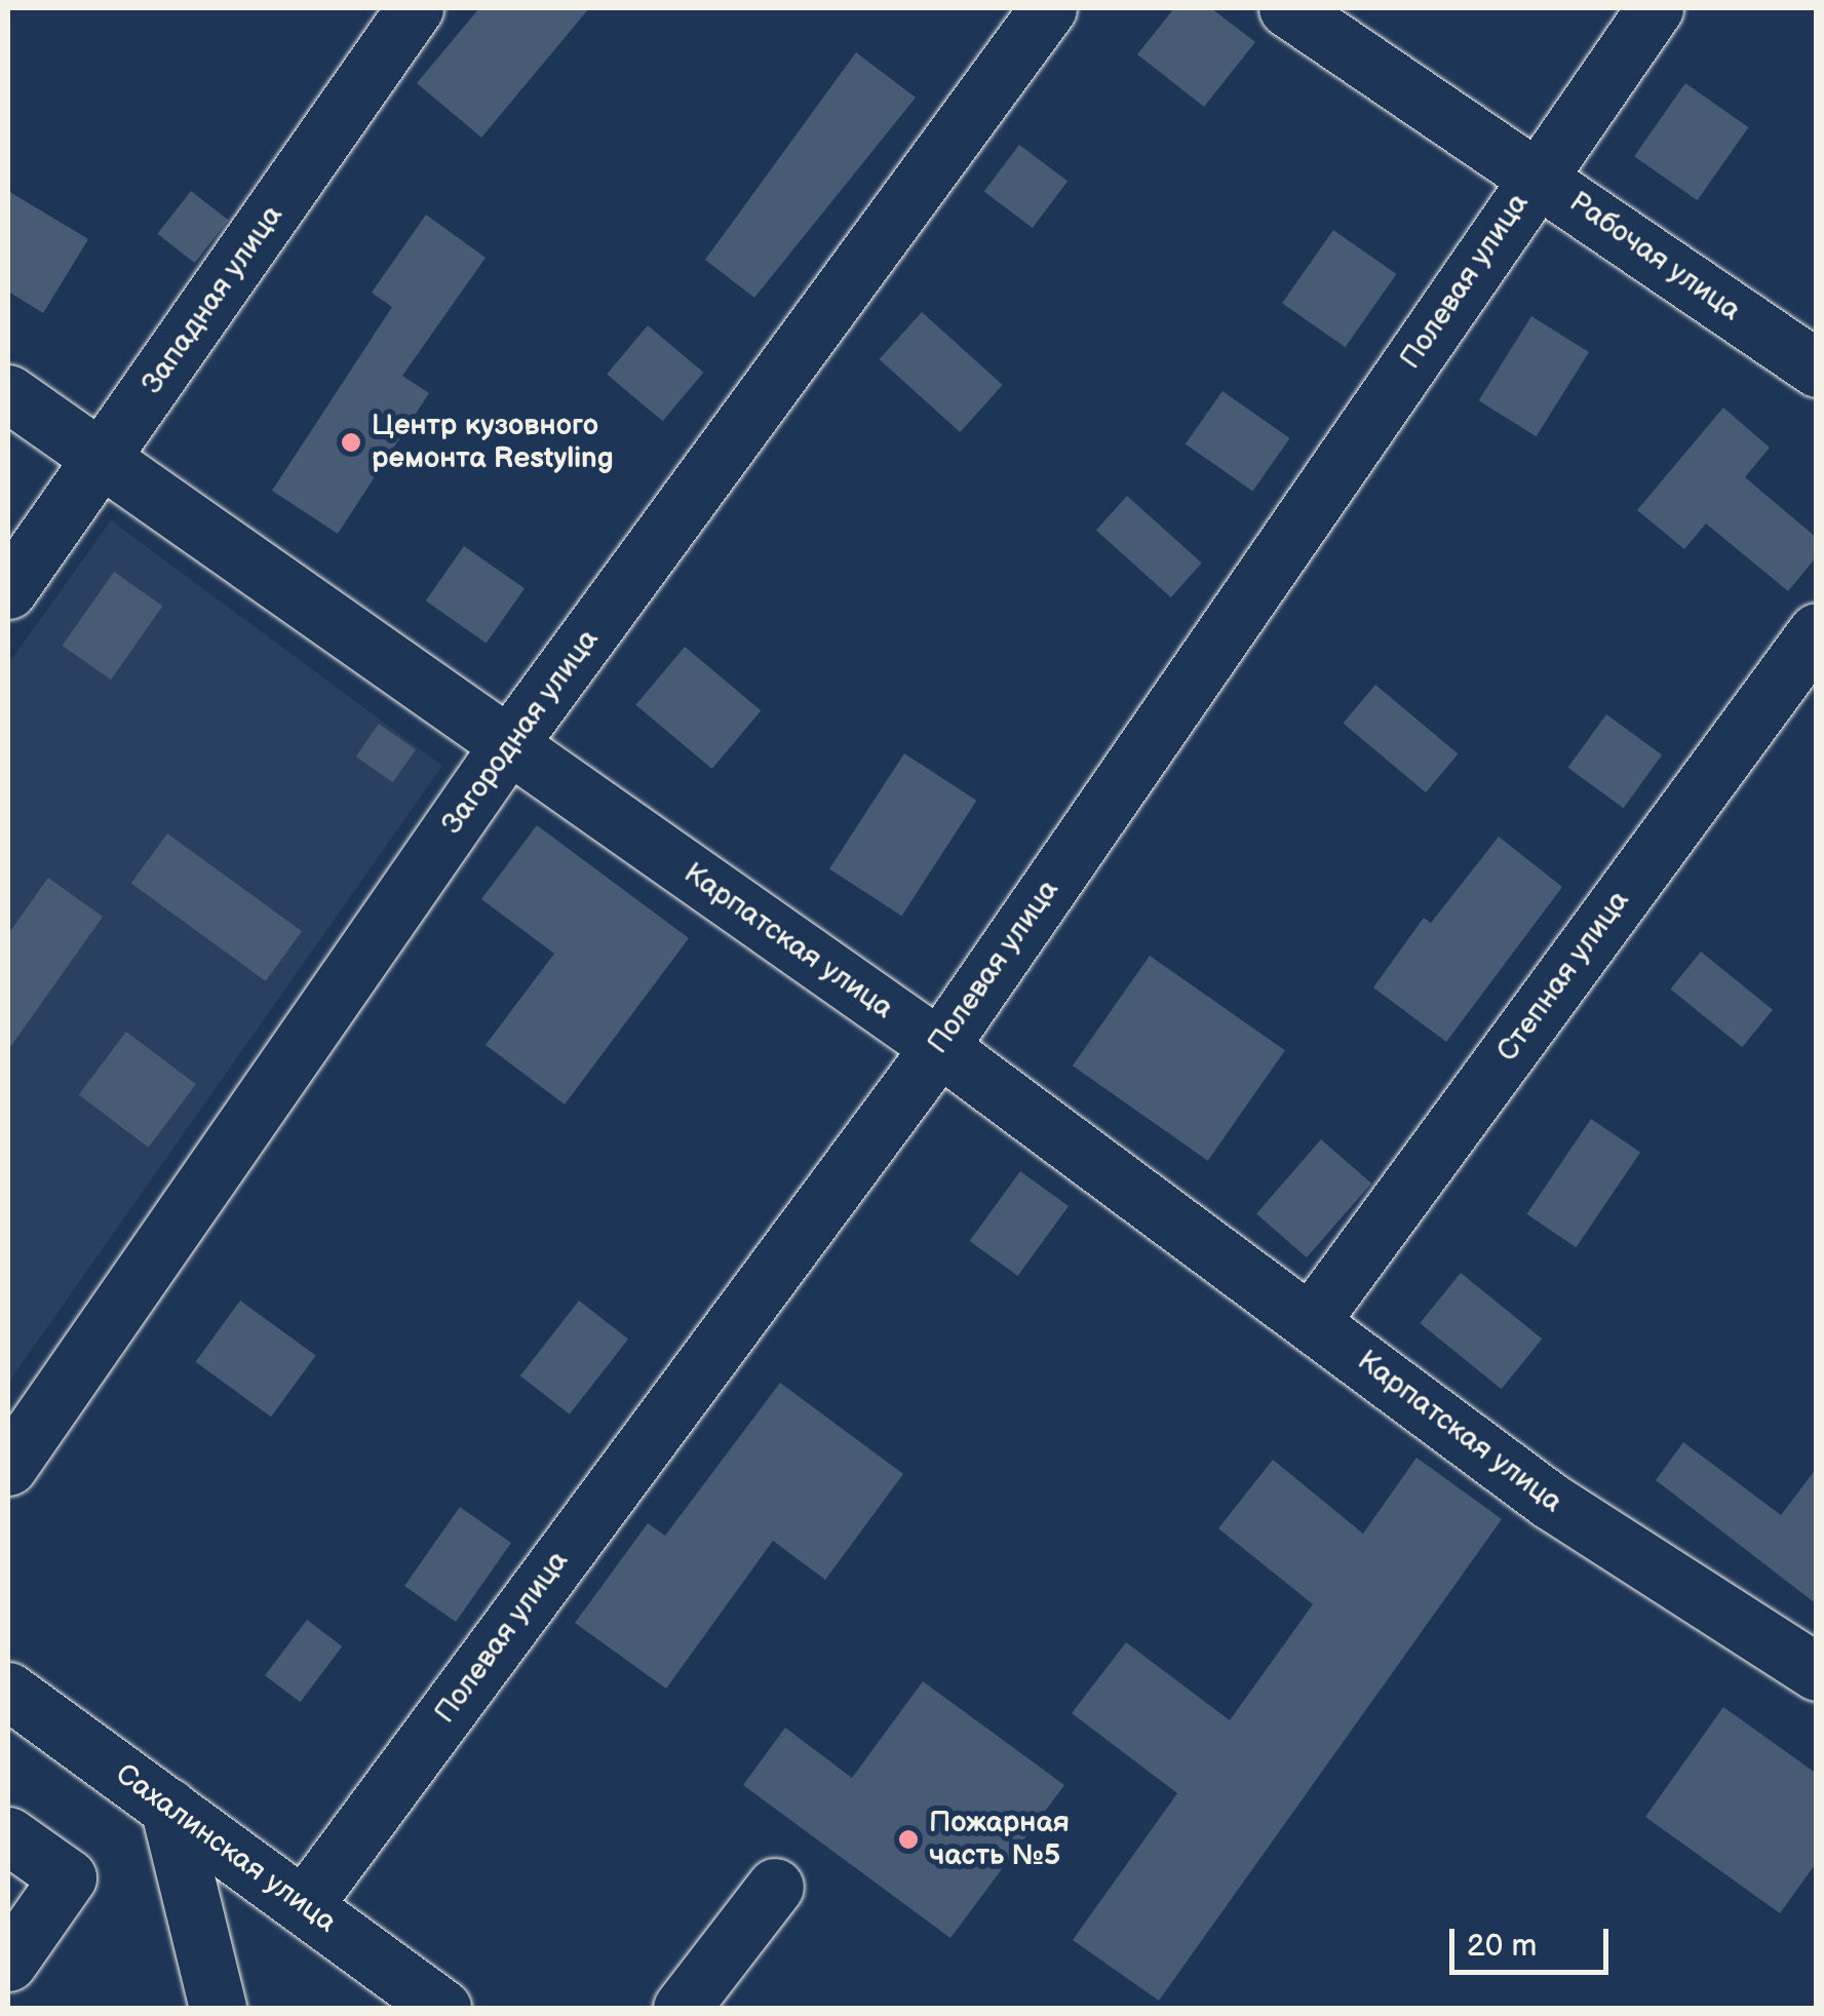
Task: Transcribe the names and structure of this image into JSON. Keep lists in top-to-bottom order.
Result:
{
  "streets": {
    "street": [
      "Рабочая улица",
      "Полевая улица",
      "Западная улица",
      "Загородная улица",
      "Карпатская улица",
      "Степная улица",
      "Сахалинская улица"
    ]
  },
  "crossings": [
    ["Рабочая улица", "Полевая улица"],
    ["Полевая улица", "Карпатская улица"],
    ["Полевая улица", "Сахалинская улица"],
    ["Западная улица", "Карпатская улица"],
    ["Загородная улица", "Карпатская улица"],
    ["Карпатская улица", "Степная улица"]
  ],
  "places": ["Центр кузовного ремонта Restyling", "Пожарная часть №5"],
  "scale_bar": "20 m"
}
